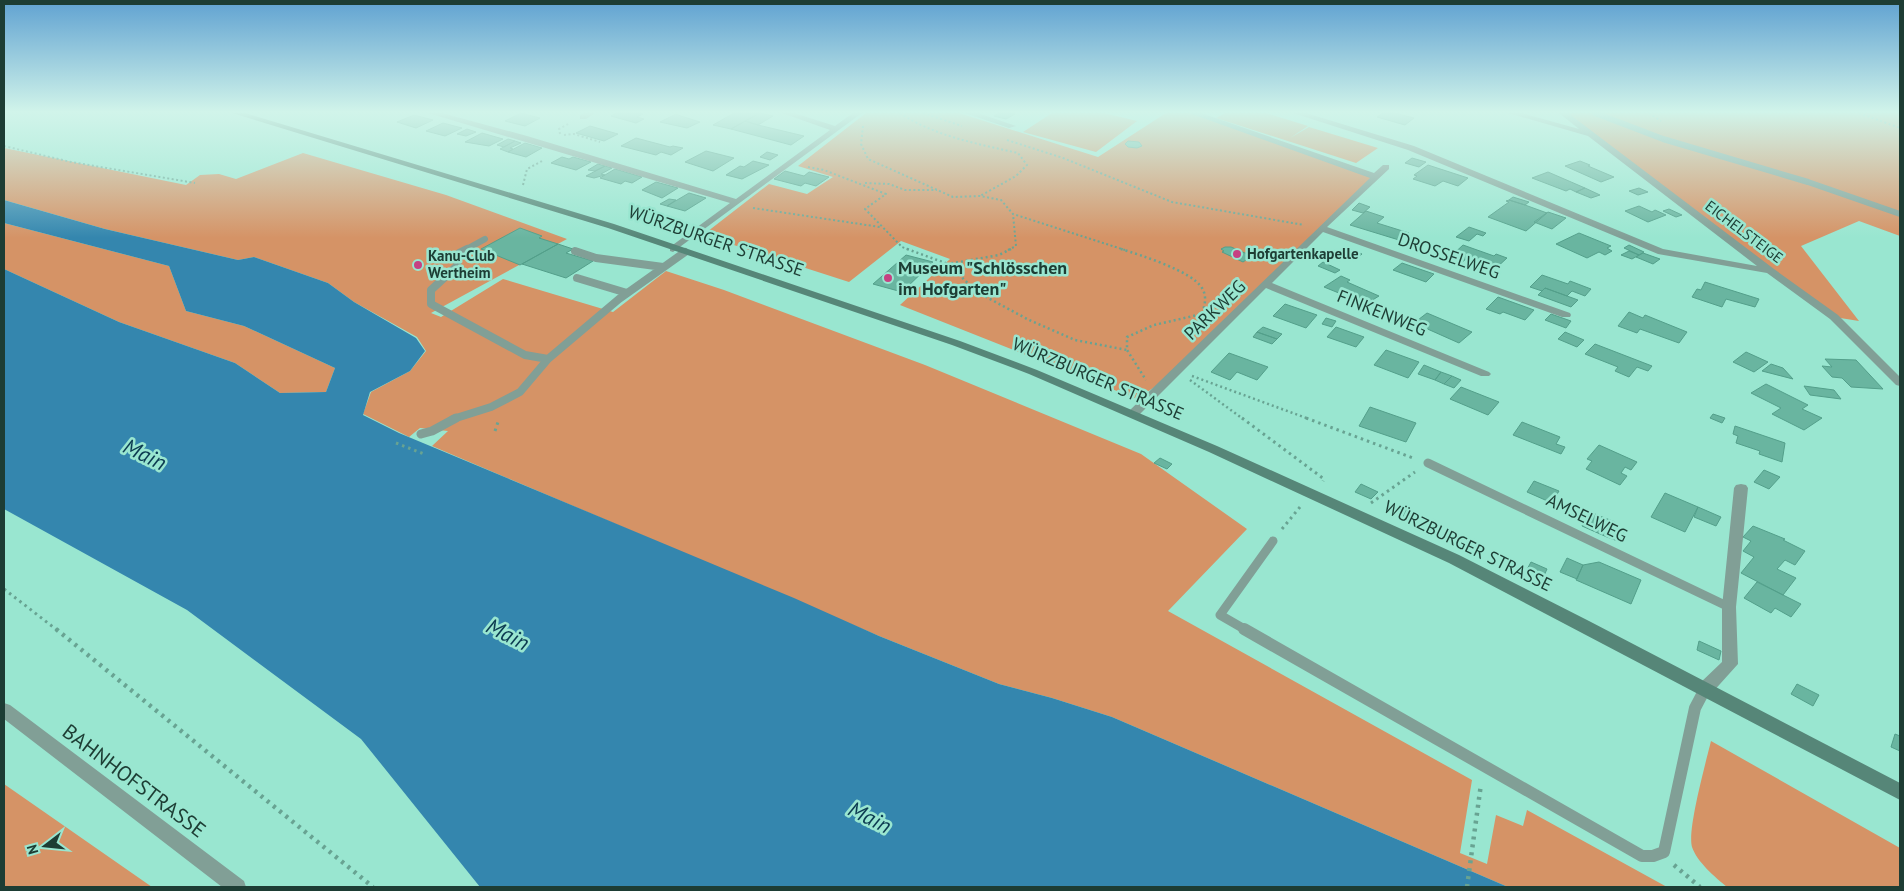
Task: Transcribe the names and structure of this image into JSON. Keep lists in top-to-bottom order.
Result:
{
  "streets": {
    "main road": ["WÜRZBURGER STRASSE"],
    "street": [
      "EICHELSTEIGE",
      "DROSSELWEG",
      "PARKWEG",
      "FINKENWEG",
      "BAHNHOFSTRASSE"
    ],
    "lane": ["AMSELWEG"]
  },
  "crossings": [
    ["WÜRZBURGER STRASSE", "PARKWEG"],
    ["DROSSELWEG", "PARKWEG"],
    ["PARKWEG", "FINKENWEG"]
  ],
  "water": ["Main"],
  "places": ["Hofgartenkapelle", "Kanu-Club Wertheim", "Museum \"Schlösschen im Hofgarten\""],
  "north": "left"
}
